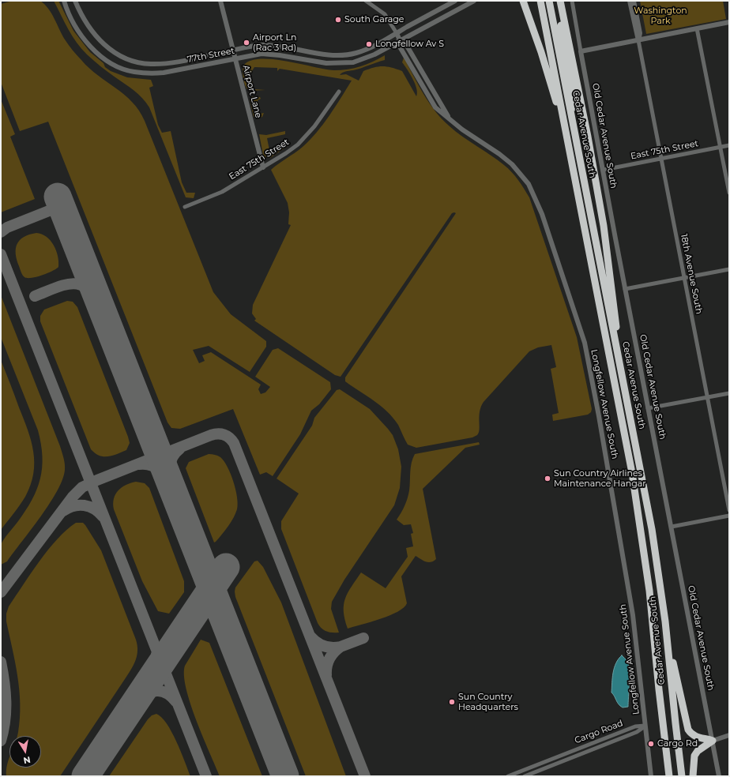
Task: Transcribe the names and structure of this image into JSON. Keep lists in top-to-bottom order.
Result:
{
  "streets": {
    "highway": ["Cedar Avenue South"],
    "street": [
      "77th Street",
      "Airport Lane",
      "Old Cedar Avenue South",
      "East 75th Street",
      "18th Avenue South",
      "Longfellow Avenue South",
      "Cargo Road"
    ]
  },
  "crossings": [
    ["77th Street", "Airport Lane"],
    ["77th Street", "Longfellow Avenue South"],
    ["Airport Lane", "East 75th Street"],
    ["Old Cedar Avenue South", "East 75th Street"],
    ["East 75th Street", "18th Avenue South"],
    ["Longfellow Avenue South", "Cargo Road"]
  ],
  "parks": ["Washington Park"],
  "places": [
    "South Garage",
    "Airport Ln (Rac 3 Rd)",
    "Longfellow Av S",
    "Sun Country Airlines Maintenance Hangar",
    "Sun Country Headquarters",
    "Cargo Rd"
  ],
  "north": "bottom"
}
